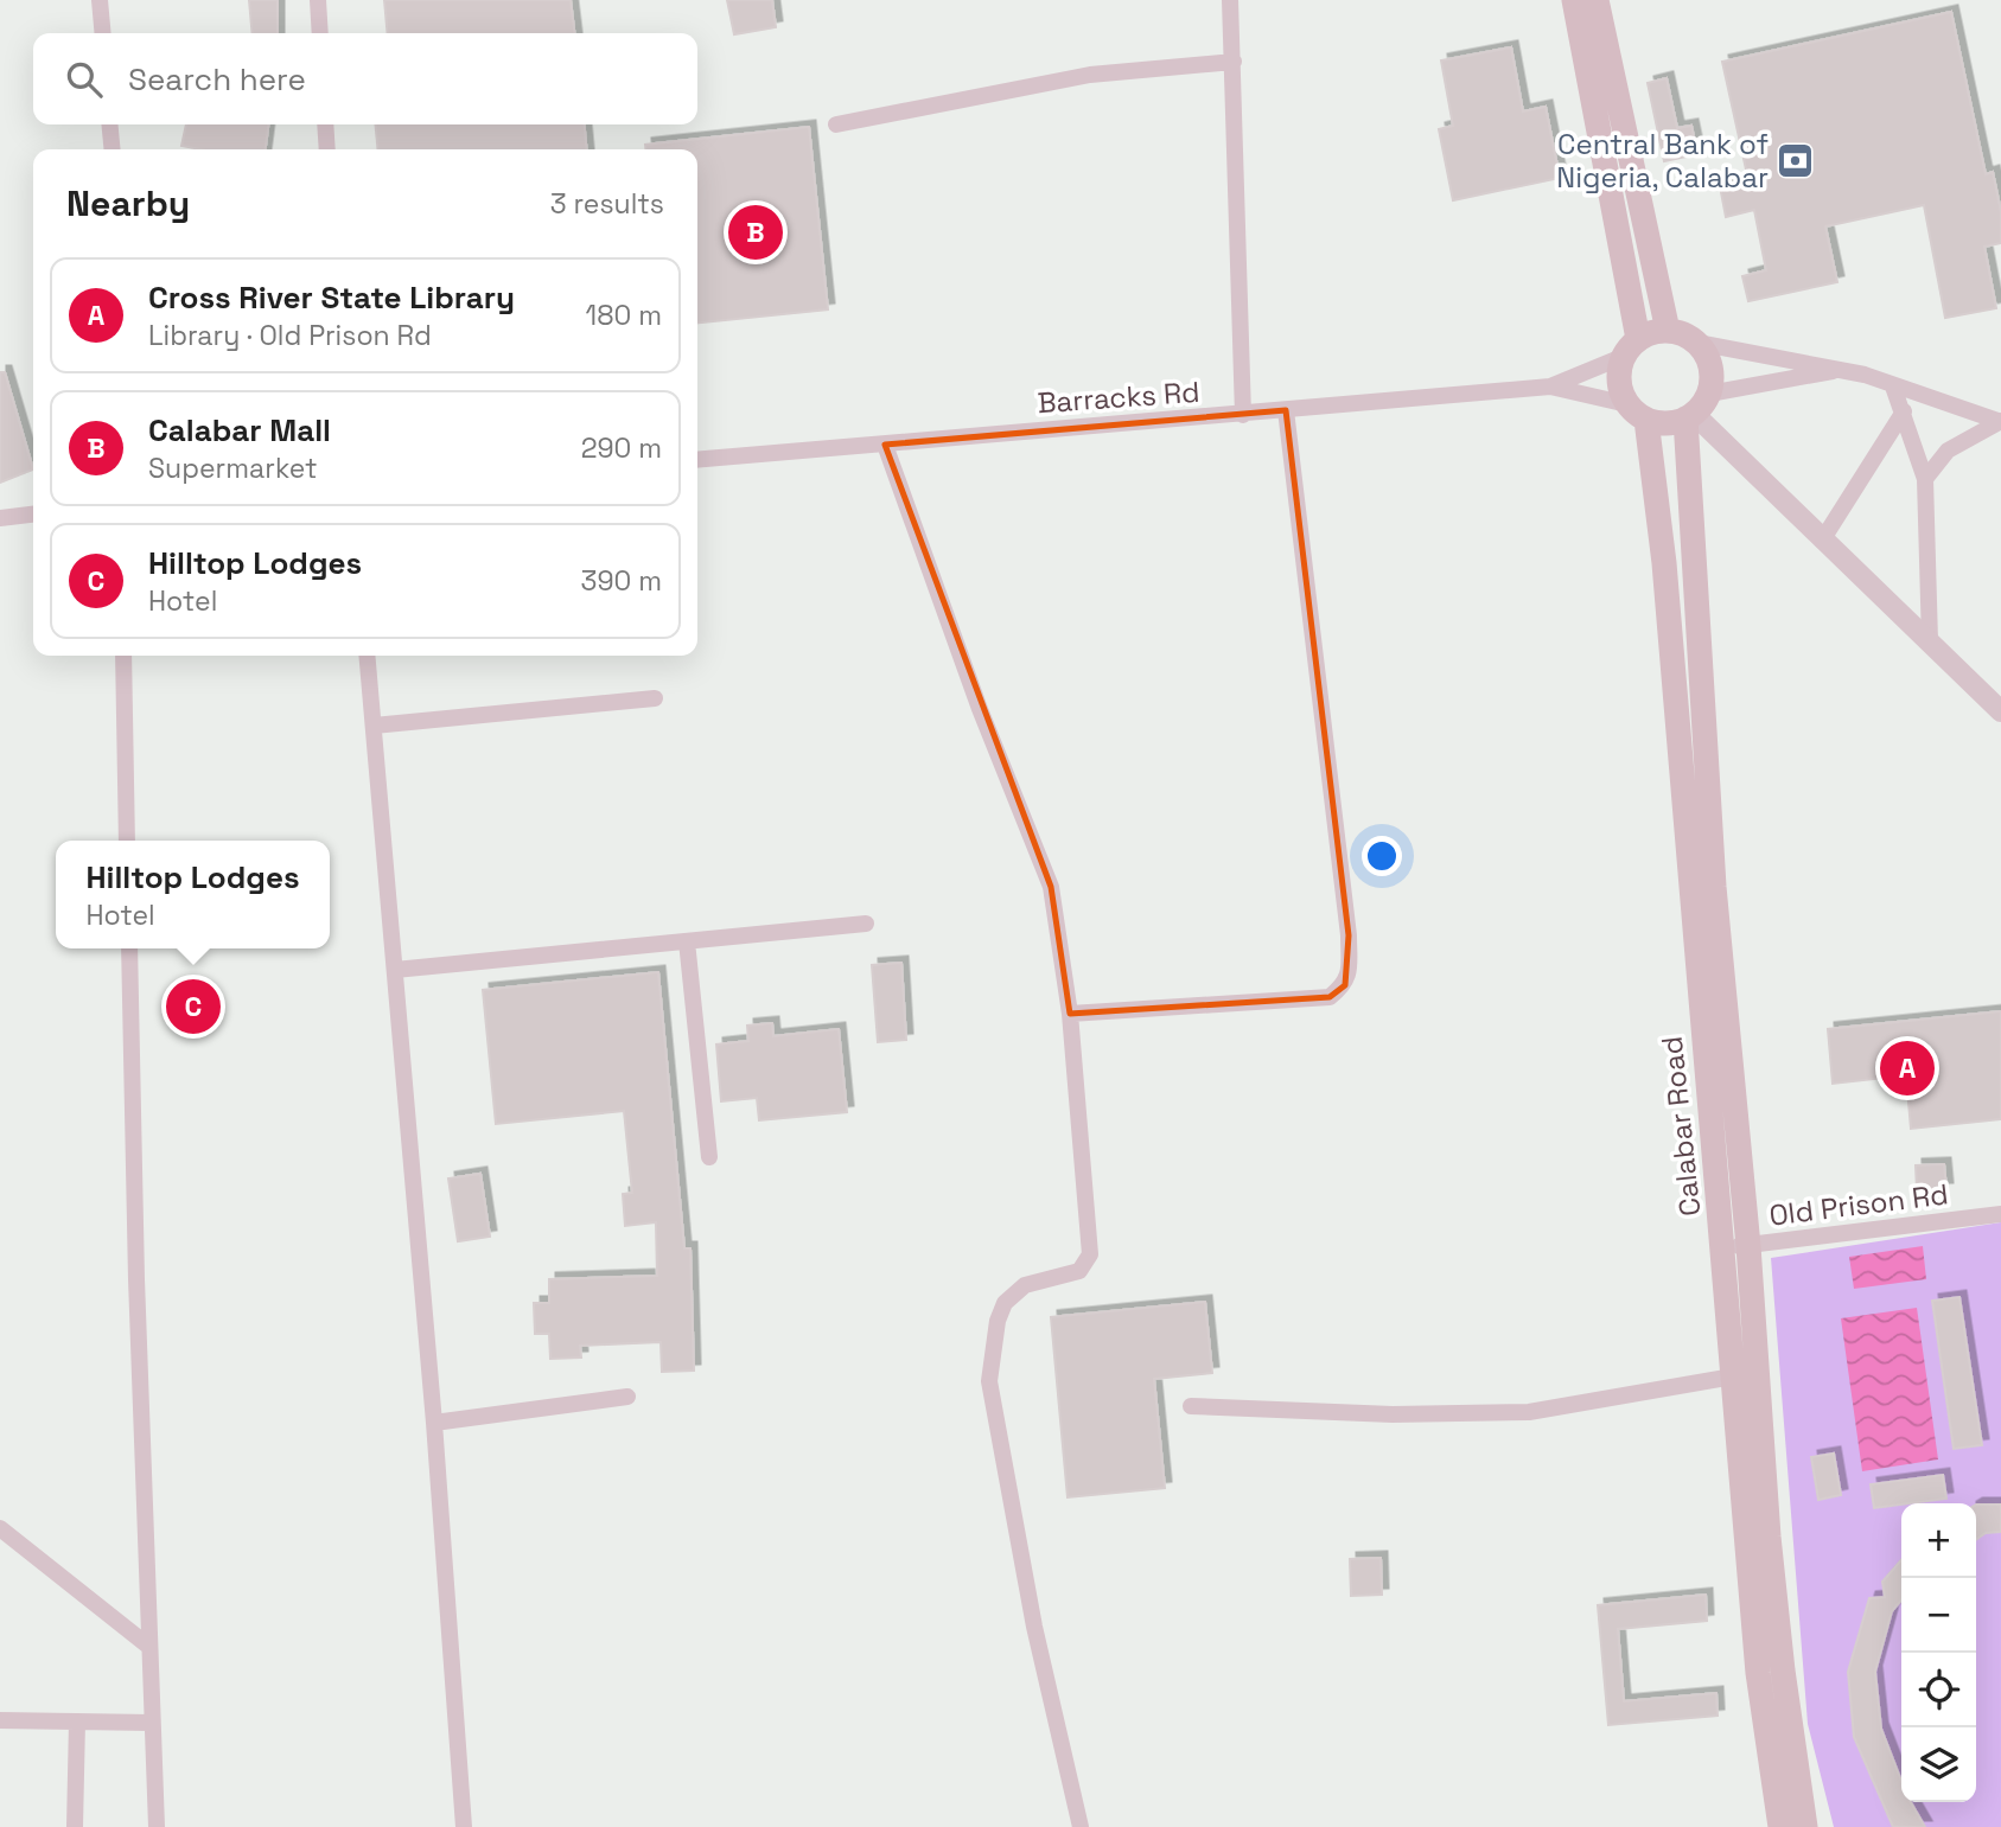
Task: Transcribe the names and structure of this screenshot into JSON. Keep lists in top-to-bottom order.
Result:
{
  "streets": {
    "main road": ["Calabar Road"],
    "street": ["Barracks Rd", "Old Prison Rd"]
  },
  "crossings": [
    ["Barracks Rd", "Calabar Road"],
    ["Calabar Road", "Old Prison Rd"]
  ],
  "places": {
    "bank": ["Central Bank of Nigeria, Calabar"]
  },
  "page": {
    "search": "Search here",
    "heading": ["Nearby", "3 results"],
    "pins": ["B", "C", "A"],
    "list": [
      {
        "mark": "A",
        "name": "Cross River State Library",
        "note": "Library · Old Prison Rd",
        "value": "180 m"
      },
      {
        "mark": "B",
        "name": "Calabar Mall",
        "note": "Supermarket",
        "value": "290 m"
      },
      {
        "mark": "C",
        "name": "Hilltop Lodges",
        "note": "Hotel",
        "value": "390 m"
      }
    ],
    "popup": ["Hilltop Lodges", "Hotel"],
    "map_buttons": ["+", "−"]
  }
}
